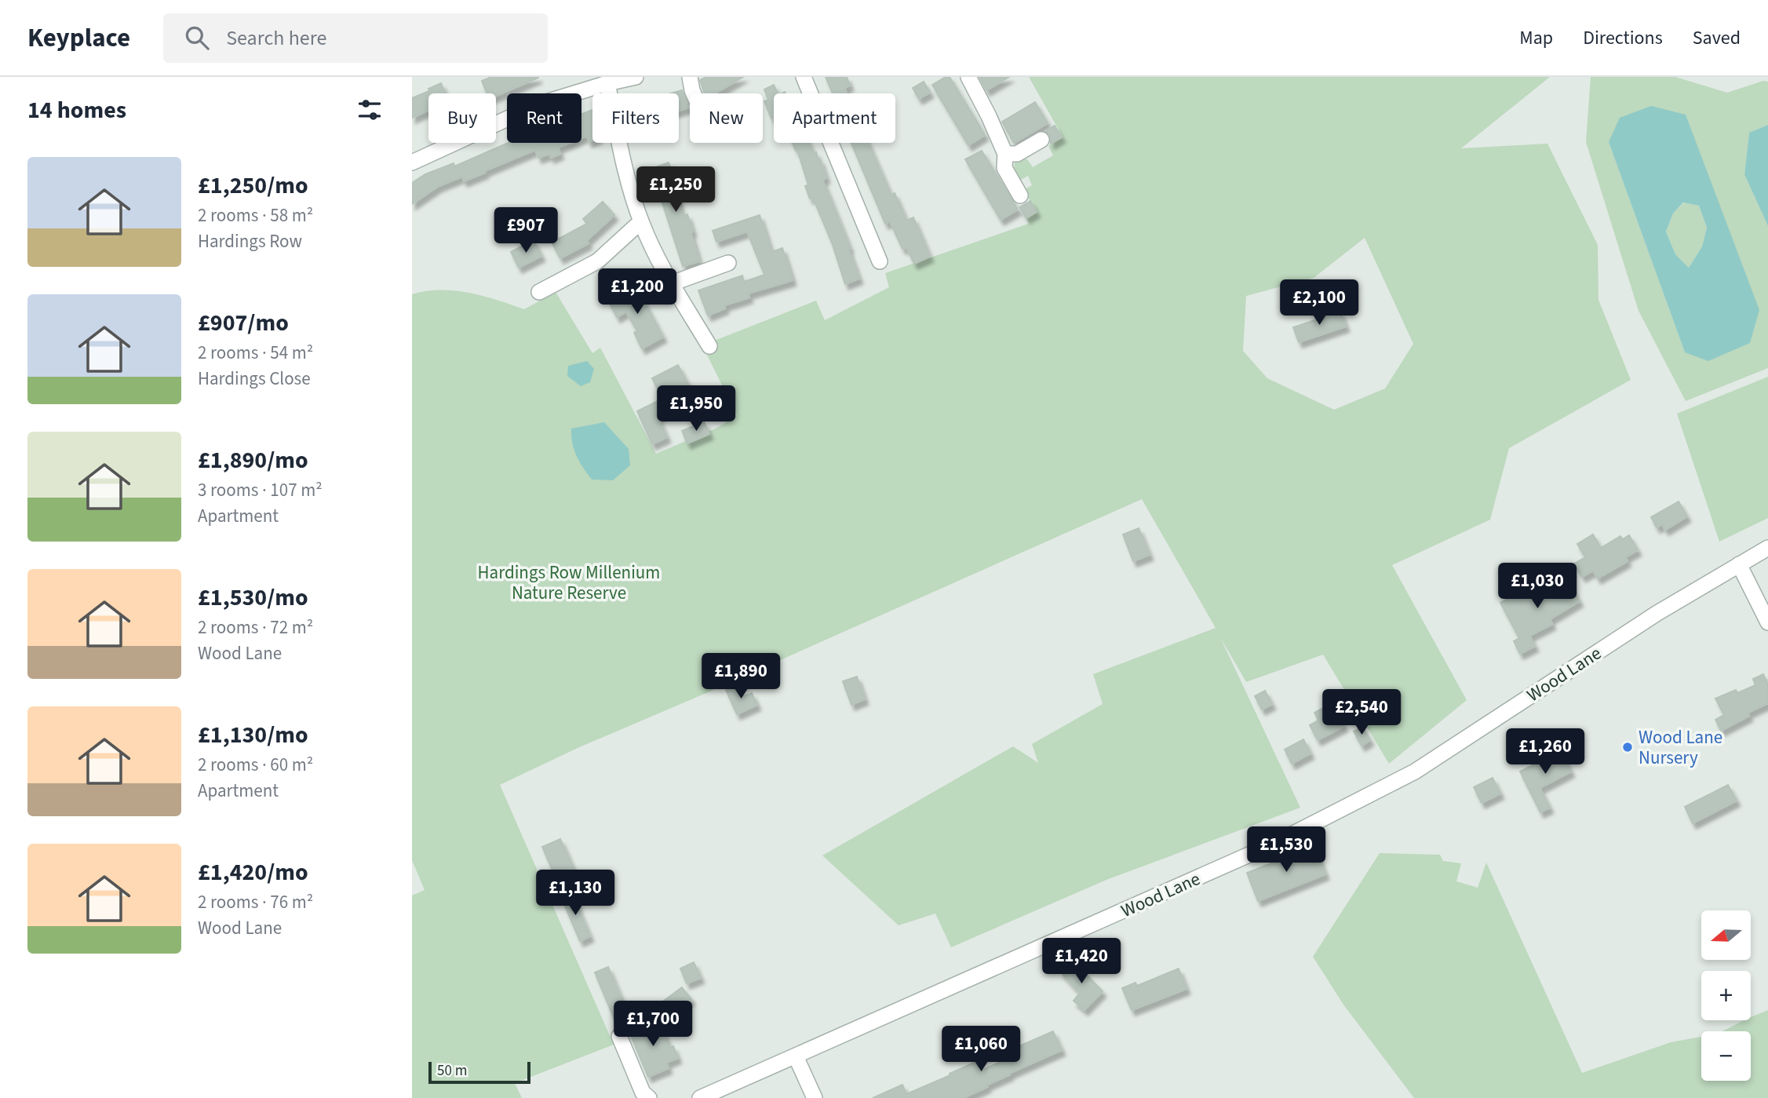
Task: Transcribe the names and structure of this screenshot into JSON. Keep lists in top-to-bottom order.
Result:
{
  "streets": {
    "street": ["Wood Lane"]
  },
  "parks": ["Hardings Row Millenium Nature Reserve"],
  "places": ["Wood Lane Nursery"],
  "scale_bar": "50 m",
  "north": "left",
  "page": {
    "header": "Keyplace",
    "search": "Search here",
    "nav": ["Map", "Directions", "Saved"],
    "heading": "14 homes",
    "chip": [
      "Buy",
      "Rent",
      "Filters",
      "New",
      "Apartment"
    ],
    "list": [
      {
        "name": "£1,250/mo",
        "note": "2 rooms · 58 m² · Hardings Row"
      },
      {
        "name": "£907/mo",
        "note": "2 rooms · 54 m² · Hardings Close"
      },
      {
        "name": "£1,890/mo",
        "note": "3 rooms · 107 m² · Apartment"
      },
      {
        "name": "£1,530/mo",
        "note": "2 rooms · 72 m² · Wood Lane"
      },
      {
        "name": "£1,130/mo",
        "note": "2 rooms · 60 m² · Apartment"
      },
      {
        "name": "£1,420/mo",
        "note": "2 rooms · 76 m² · Wood Lane"
      }
    ],
    "price": [
      "£1,250",
      "£907",
      "£1,200",
      "£2,100",
      "£1,950",
      "£1,030",
      "£1,890",
      "£2,540",
      "£1,260",
      "£1,530",
      "£1,130",
      "£1,420",
      "£1,700",
      "£1,060"
    ],
    "map_buttons": ["+", "−"],
    "scale": "50 m"
  }
}
